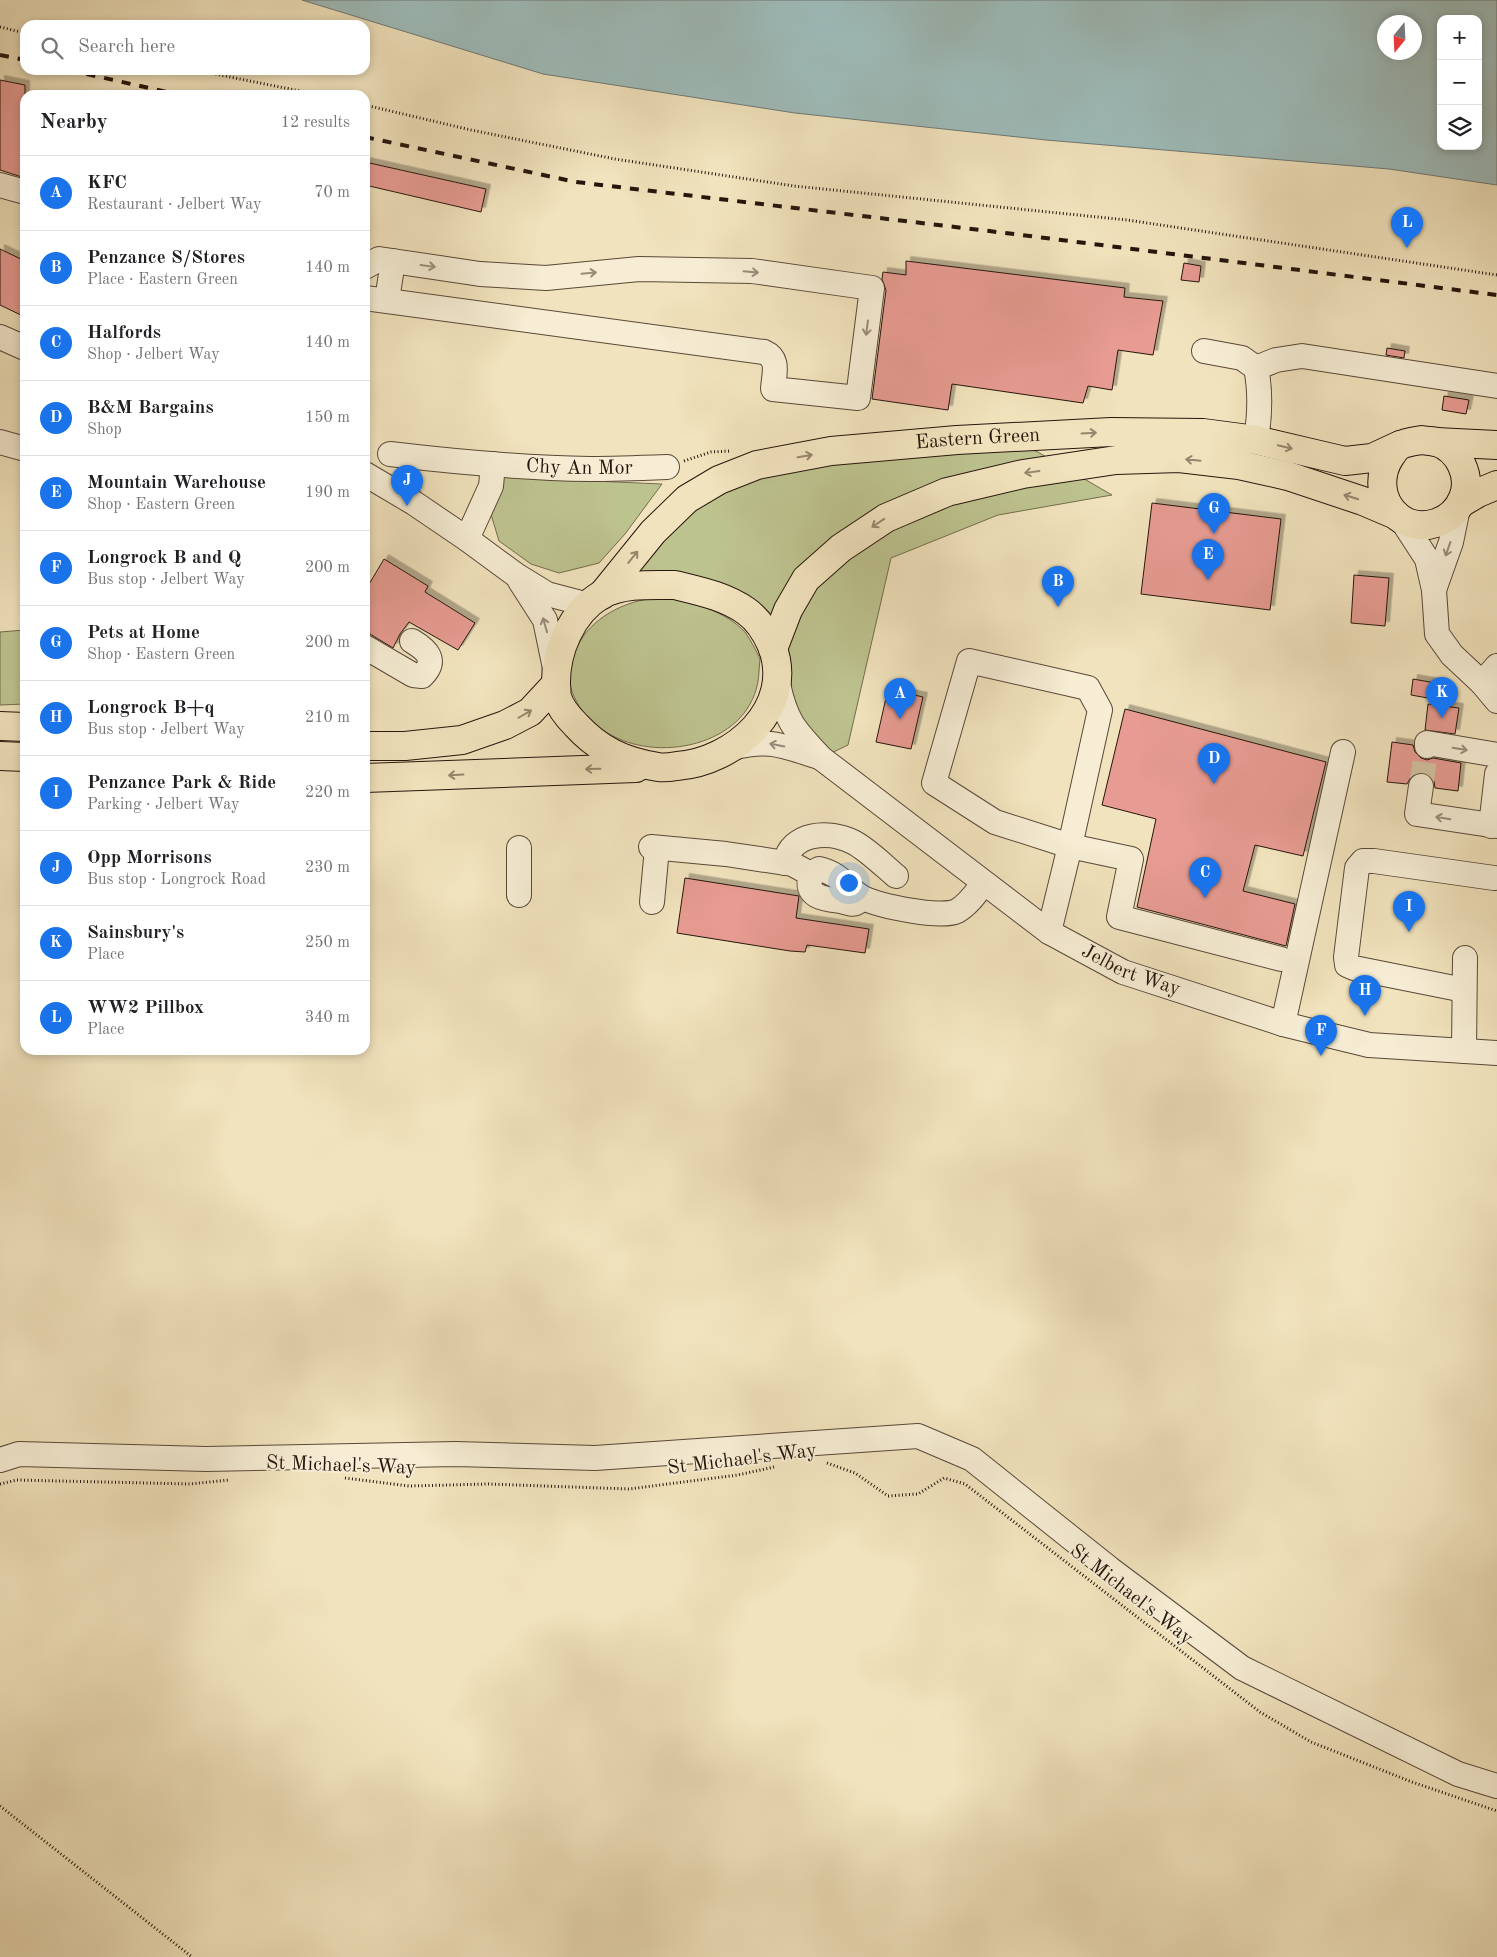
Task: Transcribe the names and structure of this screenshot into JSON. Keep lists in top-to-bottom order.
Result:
{
  "streets": {
    "highway": ["Eastern Green"],
    "street": ["Chy An Mor", "Jelbert Way"],
    "path": ["St Michael's Way"]
  },
  "north": "bottom",
  "page": {
    "map_buttons": ["+", "−"],
    "search": "Search here",
    "heading": ["Nearby", "12 results"],
    "list": [
      {
        "mark": "A",
        "name": "KFC",
        "note": "Restaurant · Jelbert Way",
        "value": "70 m"
      },
      {
        "mark": "B",
        "name": "Penzance S/Stores",
        "note": "Place · Eastern Green",
        "value": "140 m"
      },
      {
        "mark": "C",
        "name": "Halfords",
        "note": "Shop · Jelbert Way",
        "value": "140 m"
      },
      {
        "mark": "D",
        "name": "B&M Bargains",
        "note": "Shop",
        "value": "150 m"
      },
      {
        "mark": "E",
        "name": "Mountain Warehouse",
        "note": "Shop · Eastern Green",
        "value": "190 m"
      },
      {
        "mark": "F",
        "name": "Longrock B and Q",
        "note": "Bus stop · Jelbert Way",
        "value": "200 m"
      },
      {
        "mark": "G",
        "name": "Pets at Home",
        "note": "Shop · Eastern Green",
        "value": "200 m"
      },
      {
        "mark": "H",
        "name": "Longrock B+q",
        "note": "Bus stop · Jelbert Way",
        "value": "210 m"
      },
      {
        "mark": "I",
        "name": "Penzance Park & Ride",
        "note": "Parking · Jelbert Way",
        "value": "220 m"
      },
      {
        "mark": "J",
        "name": "Opp Morrisons",
        "note": "Bus stop · Longrock Road",
        "value": "230 m"
      },
      {
        "mark": "K",
        "name": "Sainsbury's",
        "note": "Place",
        "value": "250 m"
      },
      {
        "mark": "L",
        "name": "WW2 Pillbox",
        "note": "Place",
        "value": "340 m"
      }
    ],
    "pins": [
      "L",
      "J",
      "G",
      "E",
      "B",
      "K",
      "A",
      "D",
      "C",
      "I",
      "H",
      "F"
    ]
  }
}
